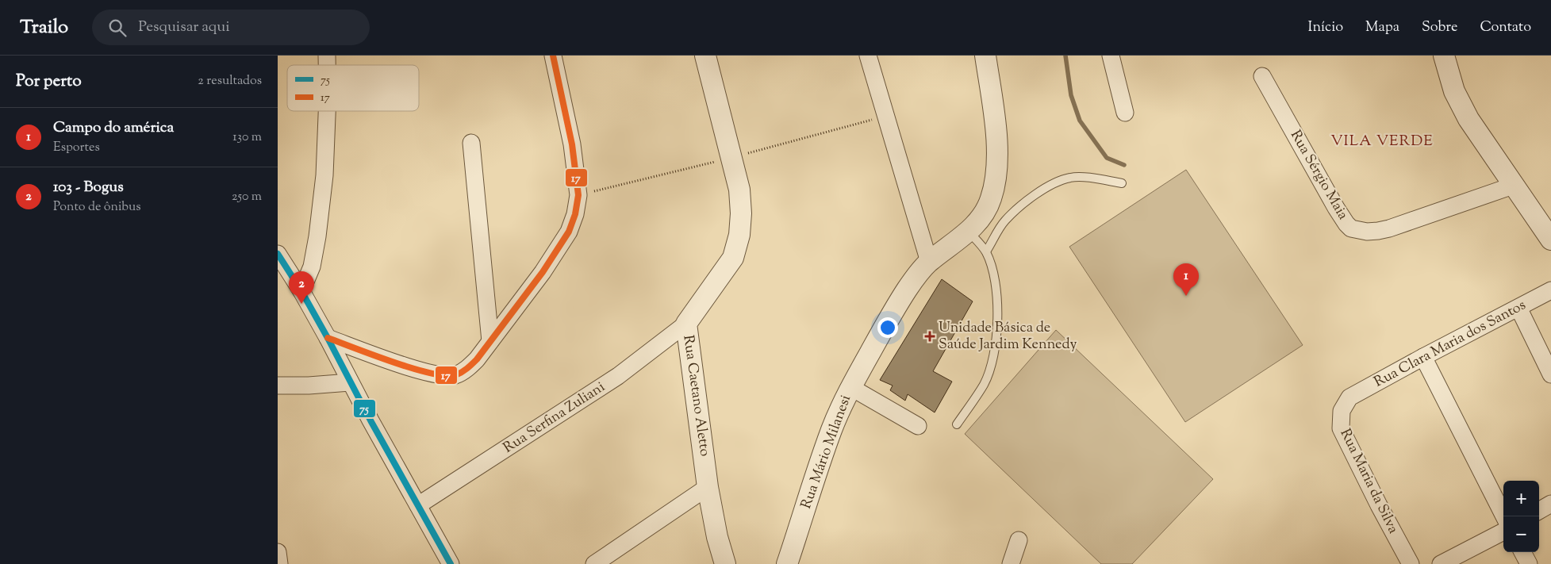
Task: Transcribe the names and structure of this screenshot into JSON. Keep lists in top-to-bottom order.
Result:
{
  "streets": {
    "street": [
      "Rua Sérgio Maia",
      "Rua Clara Maria dos Santos",
      "Rua Caetano Aletto",
      "Rua Serfina Zuliani",
      "Rua Mário Milanesi",
      "Rua Maria da Silva"
    ]
  },
  "crossings": [
    ["Rua Clara Maria dos Santos", "Rua Maria da Silva"],
    ["Rua Caetano Aletto", "Rua Serfina Zuliani"]
  ],
  "districts": ["VILA VERDE"],
  "places": {
    "health": ["Unidade Básica de Saúde Jardim Kennedy"]
  },
  "lines": ["transit line 17", "transit line 75"],
  "legend": ["75", "17"],
  "page": {
    "header": "Trailo",
    "search": "Pesquisar aqui",
    "nav": [
      "Início",
      "Mapa",
      "Sobre",
      "Contato"
    ],
    "heading": ["Por perto", "2 resultados"],
    "list": [
      {
        "mark": "1",
        "name": "Campo do américa",
        "note": "Esportes",
        "value": "130 m"
      },
      {
        "mark": "2",
        "name": "103 - Bogus",
        "note": "Ponto de ônibus",
        "value": "250 m"
      }
    ],
    "pins": ["1", "2"],
    "map_buttons": ["+", "−"]
  }
}
